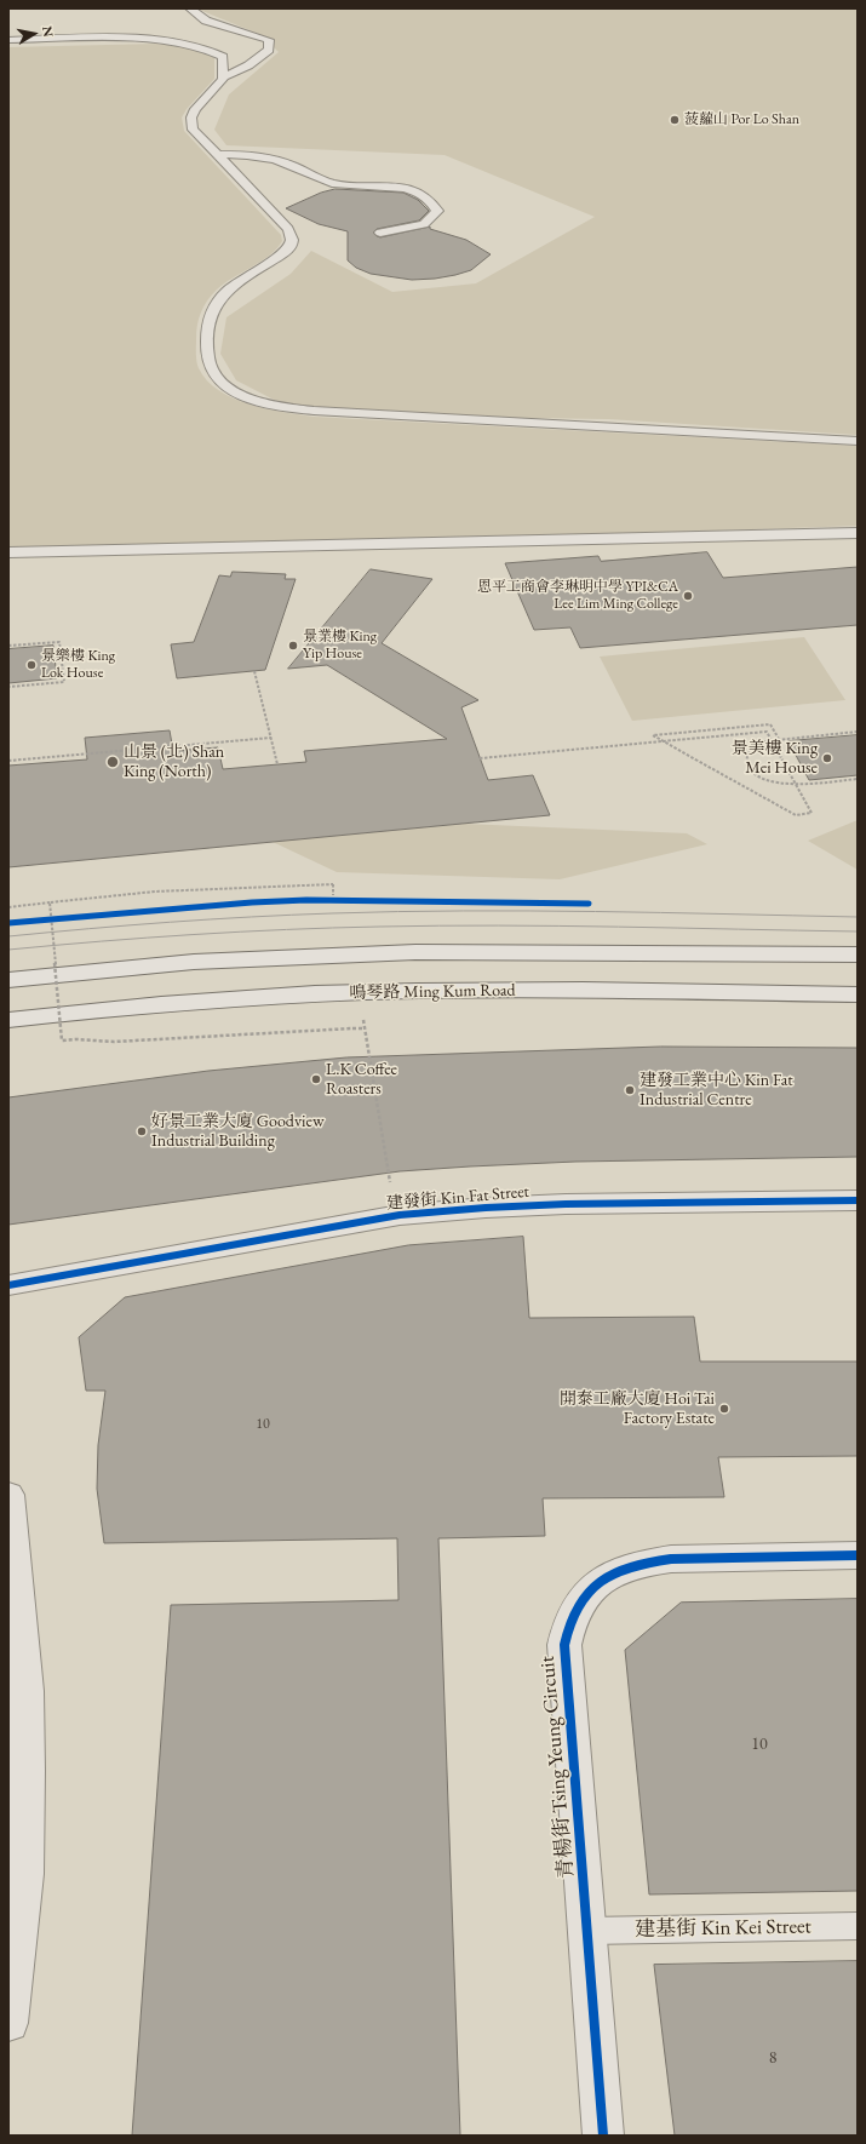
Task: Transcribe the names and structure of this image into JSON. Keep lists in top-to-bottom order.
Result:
{
  "streets": {
    "street": ["鳴琴路 Ming Kum Road", "建發街 Kin Fat Street", "青楊街 Tsing Yeung Circuit"],
    "lane": ["建基街 Kin Kei Street"]
  },
  "crossings": [
    ["青楊街 Tsing Yeung Circuit", "建基街 Kin Kei Street"]
  ],
  "places": [
    "菠蘿山 Por Lo Shan",
    "恩平工商會李琳明中學 YPI&CA Lee Lim Ming College",
    "景業樓 King Yip House",
    "景樂樓 King Lok House",
    "景美樓 King Mei House",
    "山景 (北) Shan King (North)",
    "L.K Coffee Roasters",
    "建發工業中心 Kin Fat Industrial Centre",
    "好景工業大廈 Goodview Industrial Building",
    "開泰工廠大廈 Hoi Tai Factory Estate"
  ],
  "house_numbers": ["10", "10", "8"],
  "north": "right"
}
